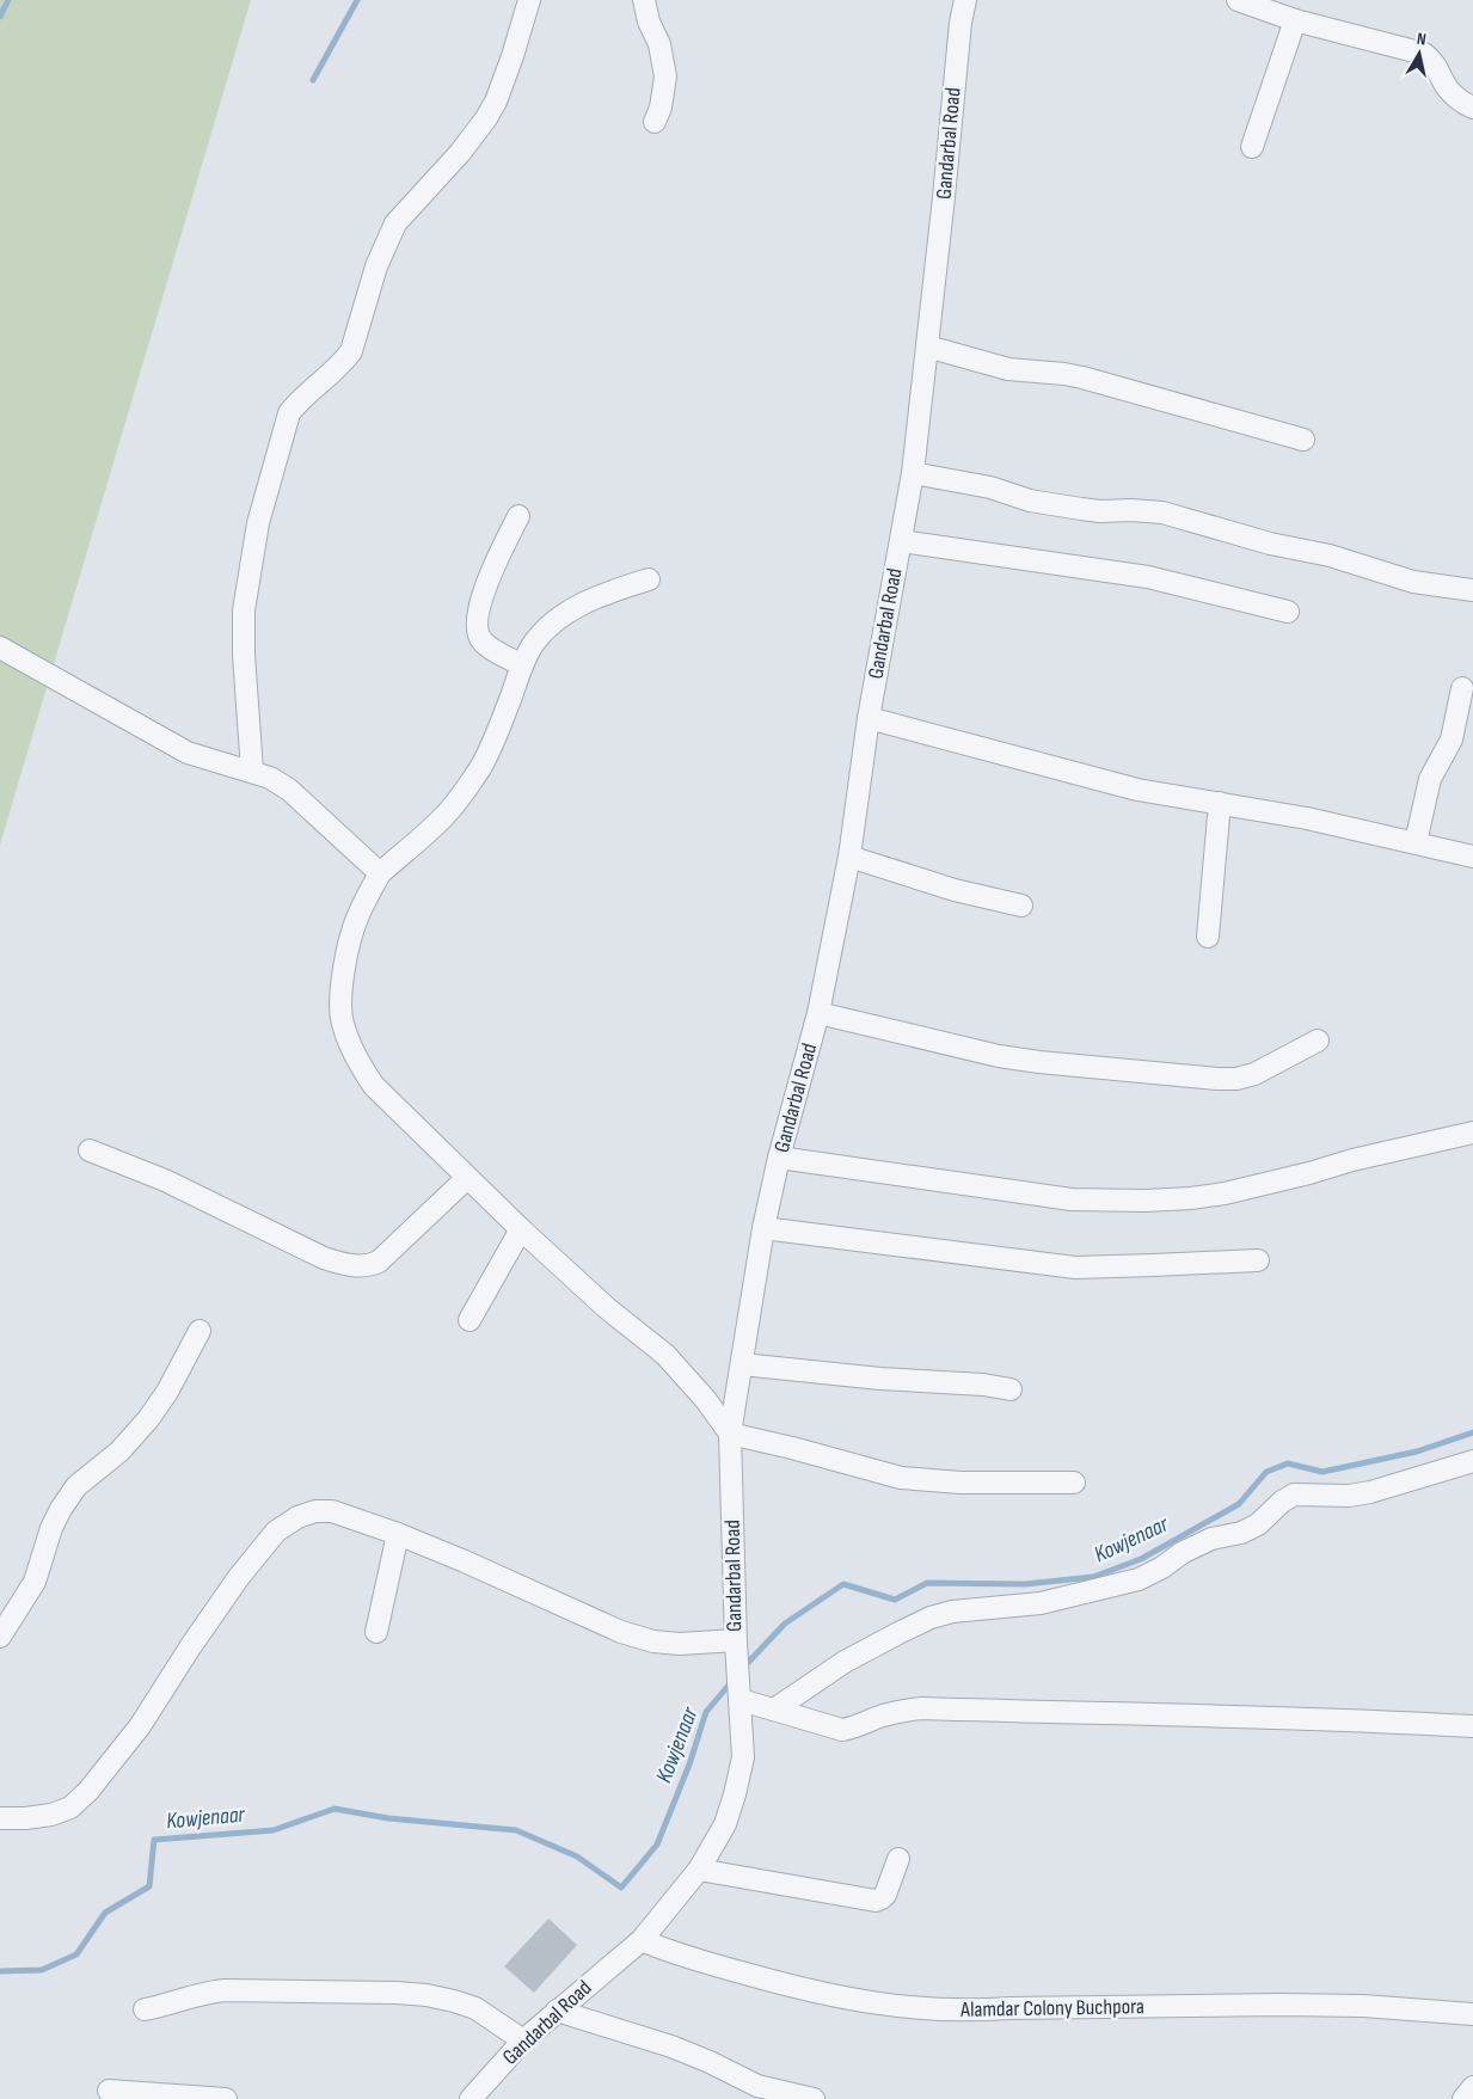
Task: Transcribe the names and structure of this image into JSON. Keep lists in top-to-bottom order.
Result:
{
  "streets": {
    "street": ["Gandarbal Road", "Alamdar Colony Buchpora"]
  },
  "crossings": [
    ["Gandarbal Road", "Alamdar Colony Buchpora"]
  ],
  "water": ["Kowjenaar"],
  "north": "top"
}
